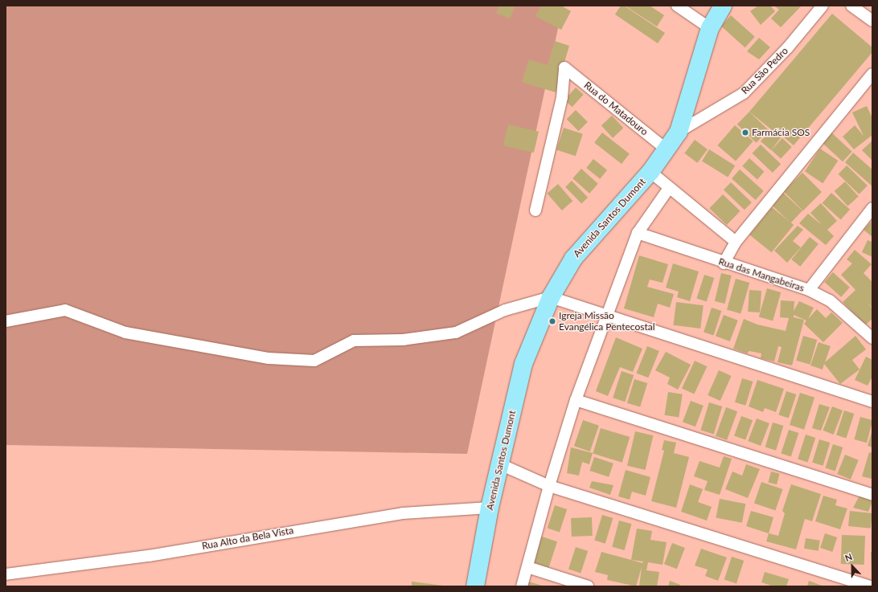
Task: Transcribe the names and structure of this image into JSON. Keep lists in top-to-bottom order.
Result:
{
  "streets": {
    "main road": ["Avenida Santos Dumont"],
    "street": [
      "Rua São Pedro",
      "Rua do Matadouro",
      "Rua das Mangabeiras",
      "Rua Alto da Bela Vista"
    ]
  },
  "crossings": [
    ["Rua São Pedro", "Avenida Santos Dumont"],
    ["Rua do Matadouro", "Avenida Santos Dumont"],
    ["Avenida Santos Dumont", "Rua Alto da Bela Vista"]
  ],
  "places": ["Farmácia SOS", "Igreja Missão Evangélica Pentecostal"],
  "north": "top"
}
